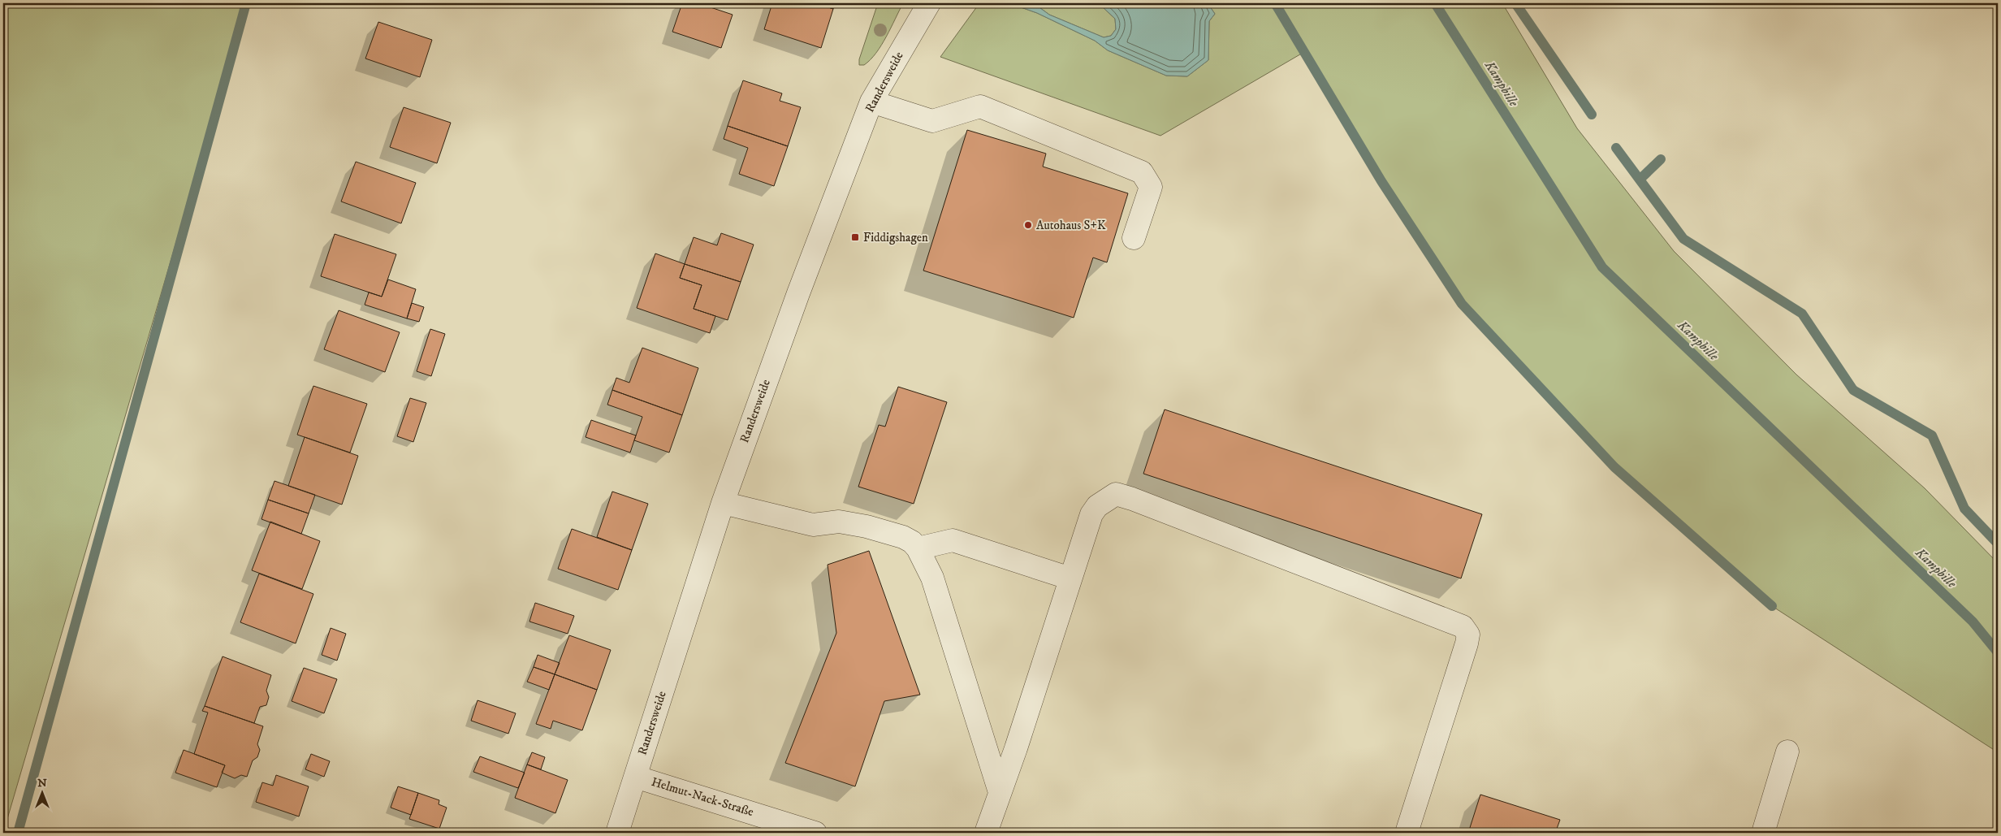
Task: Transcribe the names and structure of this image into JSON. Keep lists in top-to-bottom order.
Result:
{
  "streets": {
    "street": ["Randersweide", "Helmut-Nack-Straße"]
  },
  "crossings": [
    ["Randersweide", "Helmut-Nack-Straße"]
  ],
  "water": ["Kampbille"],
  "places": {
    "other": ["Autohaus S+K"],
    "transit": ["Fiddigshagen"]
  },
  "north": "top"
}
